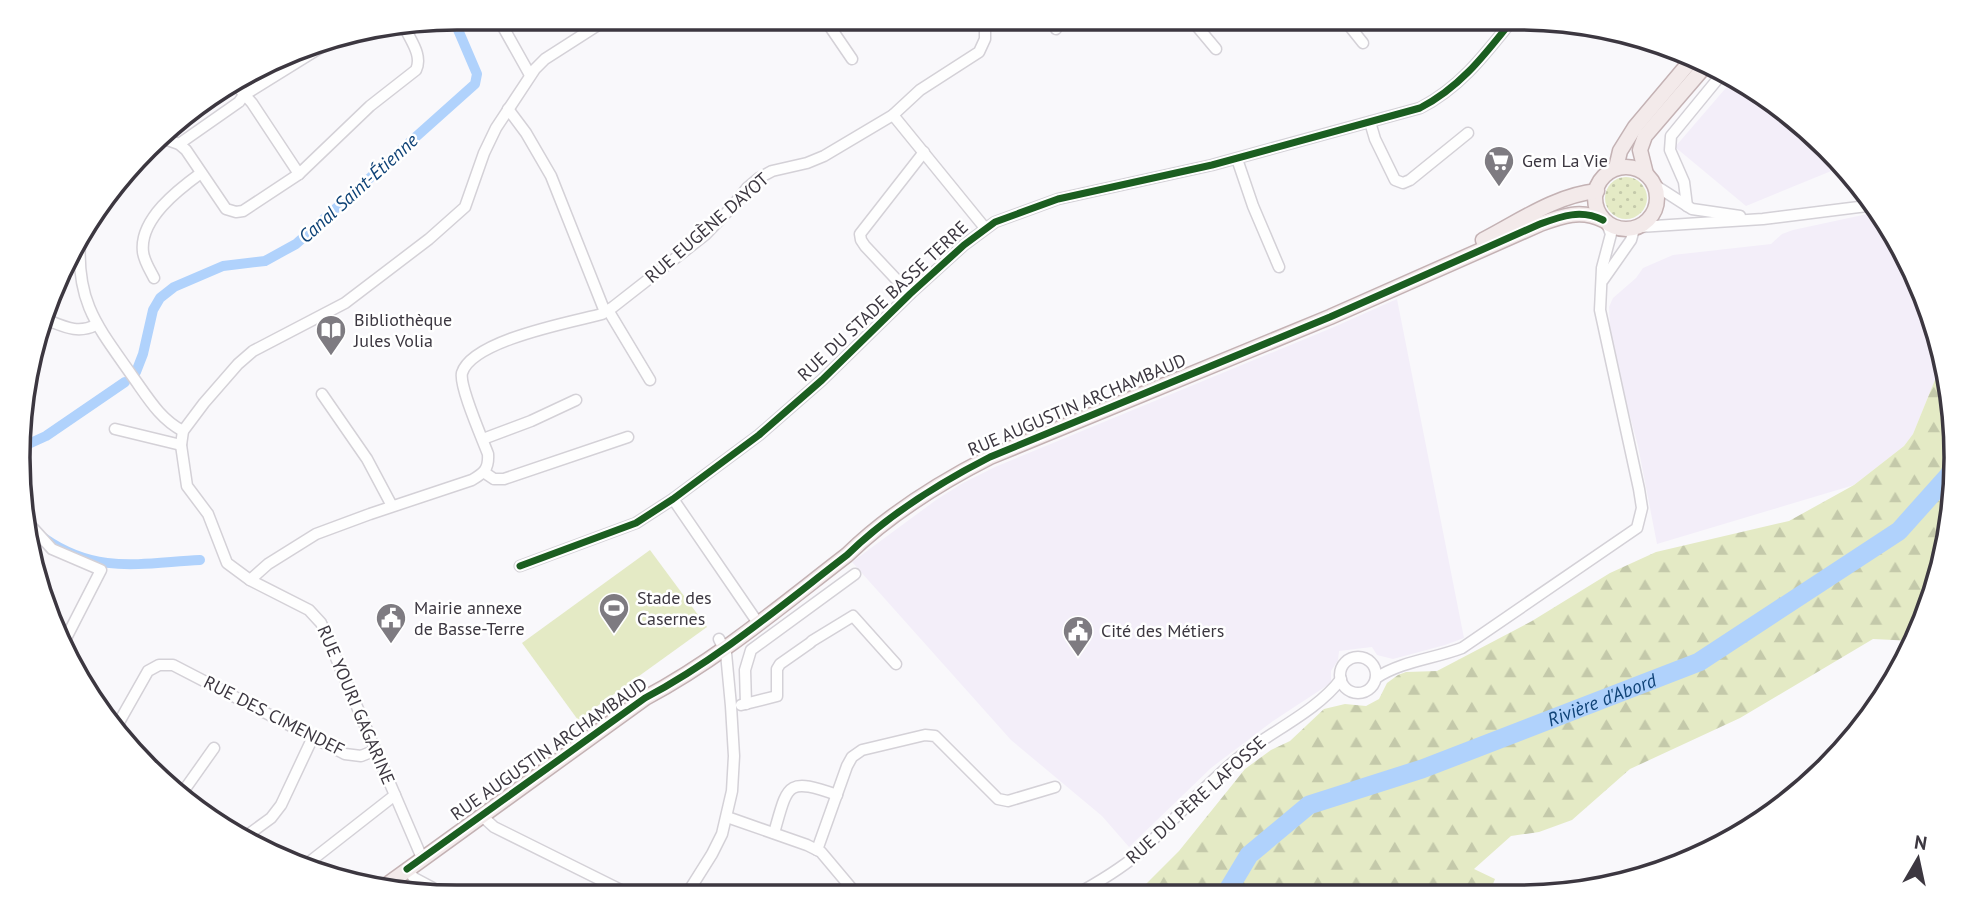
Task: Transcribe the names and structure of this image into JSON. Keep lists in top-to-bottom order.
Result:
{
  "streets": {
    "main road": ["RUE AUGUSTIN ARCHAMBAUD"],
    "street": [
      "RUE EUGÈNE DAYOT",
      "RUE DU STADE BASSE TERRE",
      "RUE YOURI GAGARINE",
      "RUE DES CIMENDEF",
      "RUE DU PÈRE LAFOSSE"
    ]
  },
  "crossings": [
    ["RUE AUGUSTIN ARCHAMBAUD", "RUE YOURI GAGARINE"],
    ["RUE YOURI GAGARINE", "RUE DES CIMENDEF"]
  ],
  "water": ["Canal Saint-Étienne", "Rivière d'Abord"],
  "places": {
    "supermarket": ["Gem La Vie"],
    "library": ["Bibliothèque Jules Volia"],
    "sports": ["Stade des Casernes"],
    "public building": ["Mairie annexe de Basse-Terre", "Cité des Métiers"]
  },
  "north": "top"
}
